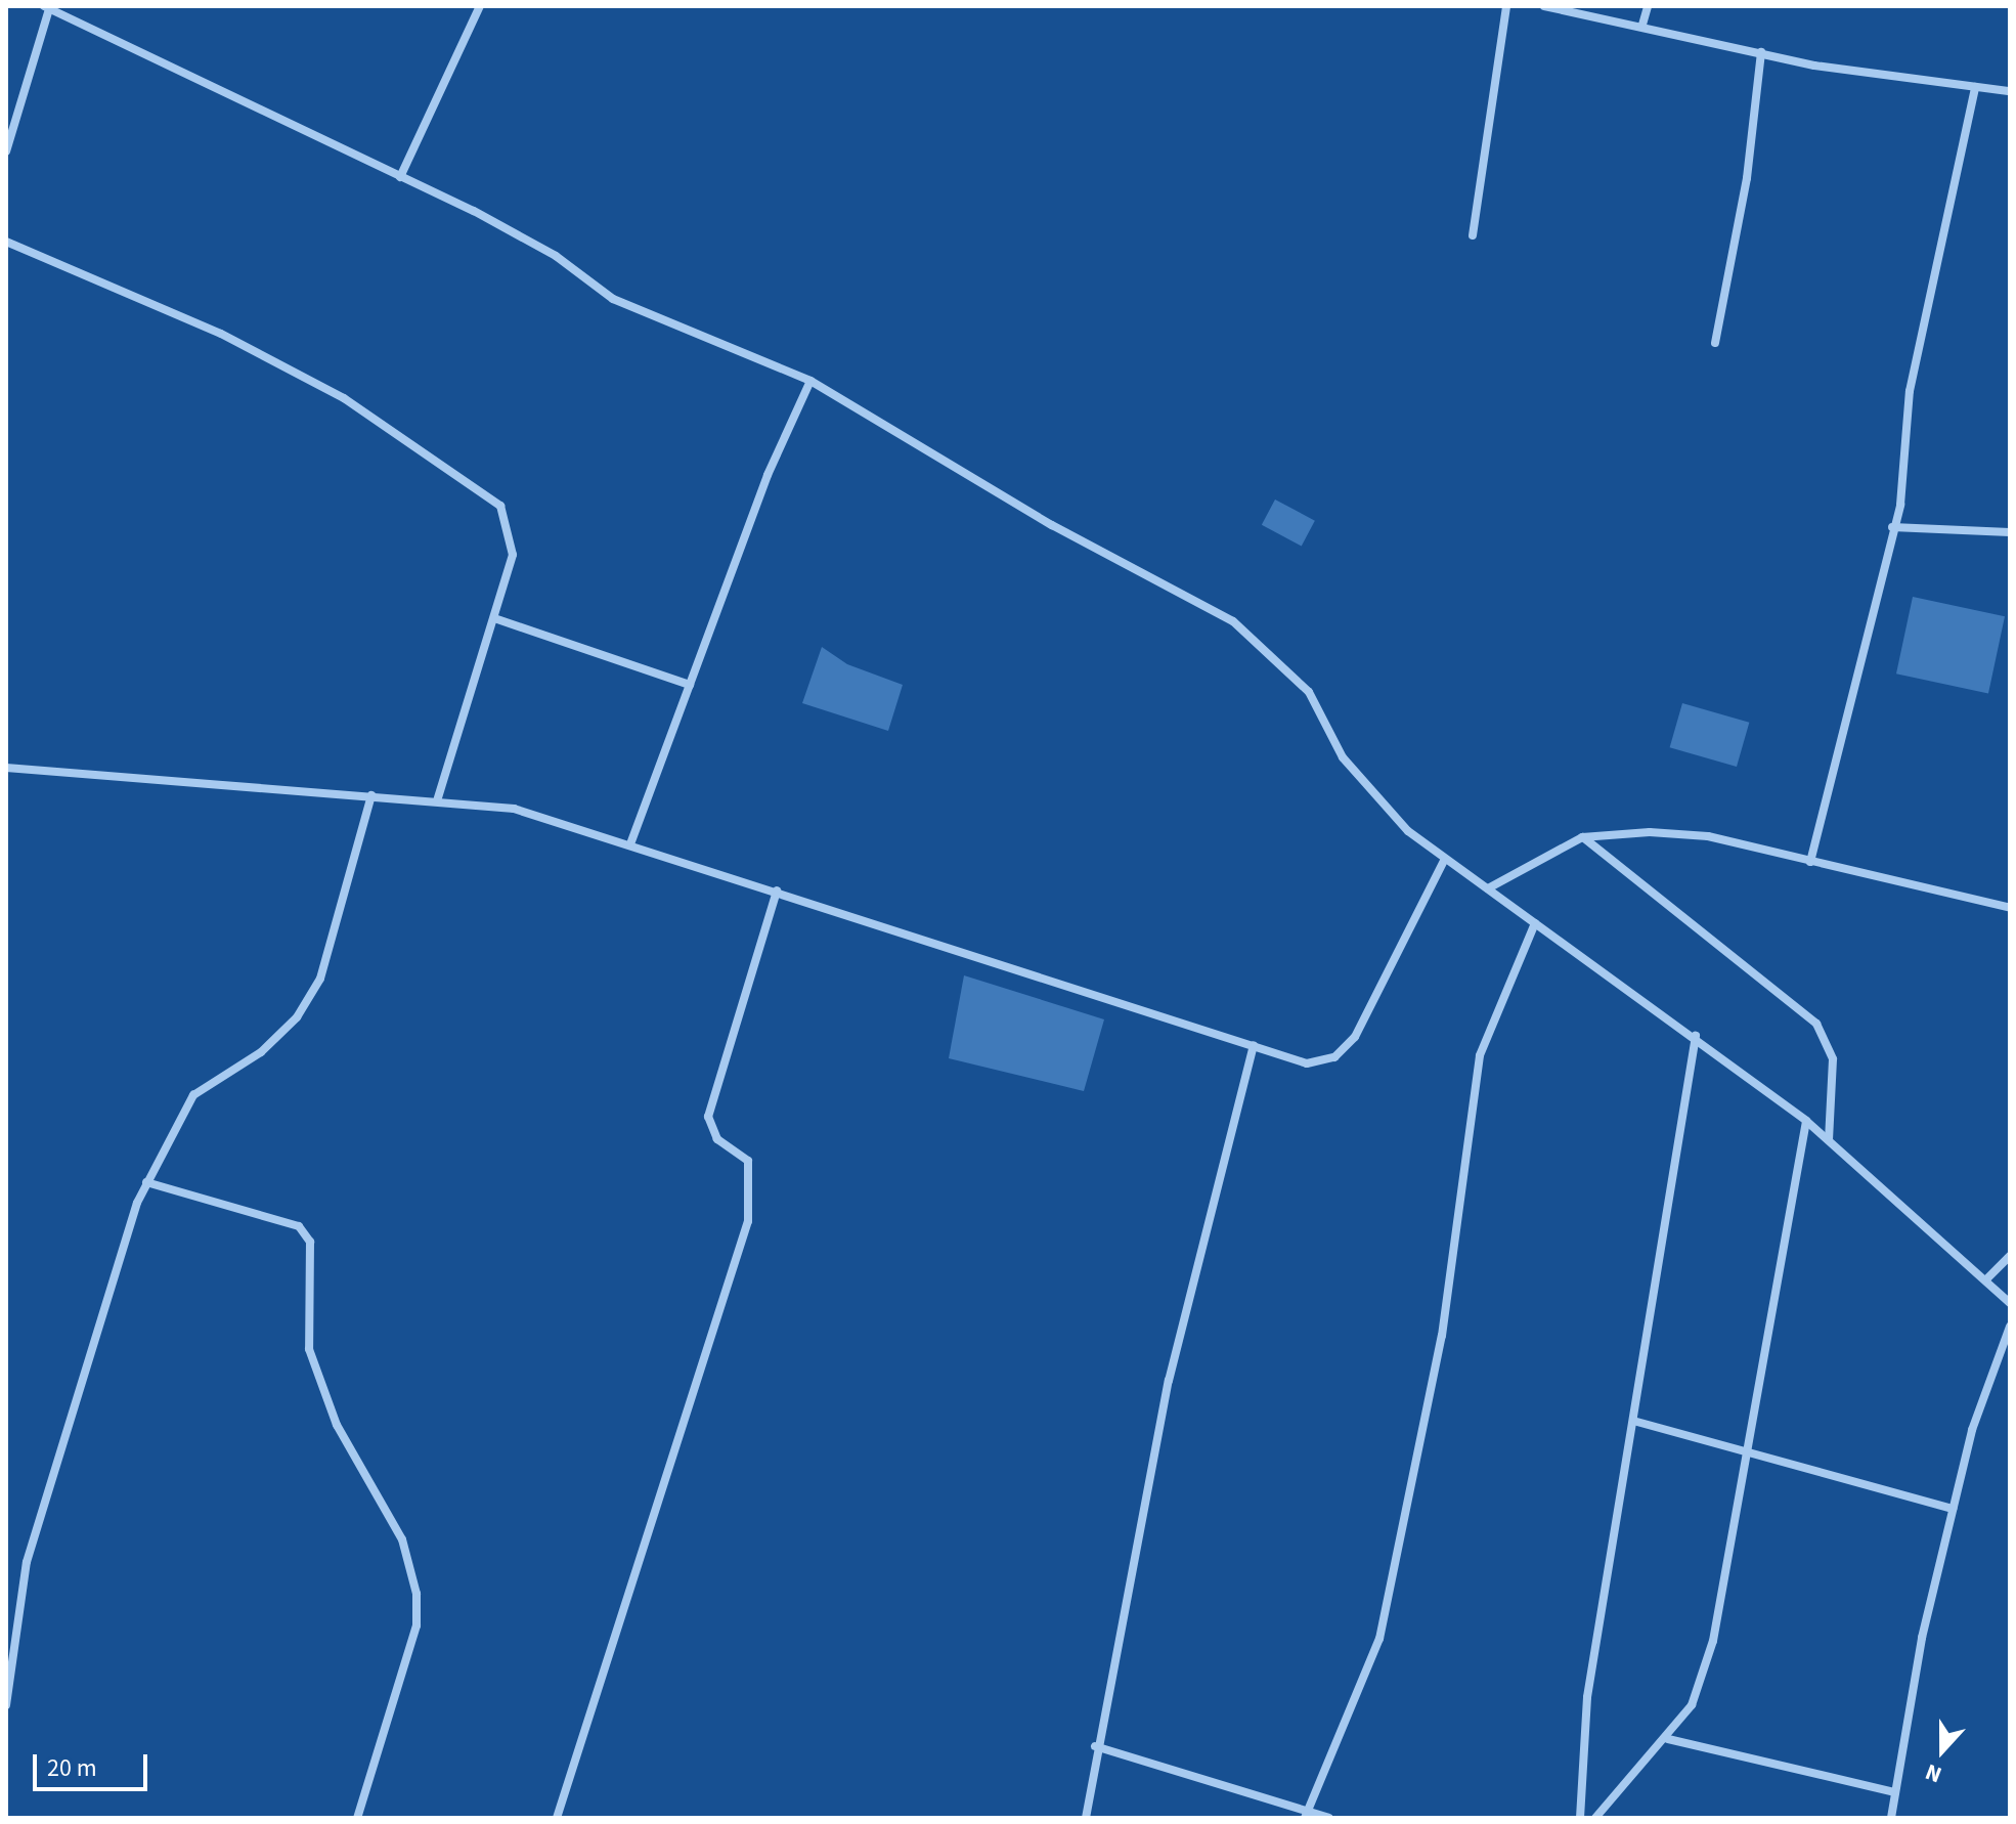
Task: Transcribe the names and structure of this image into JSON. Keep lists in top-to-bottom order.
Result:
{
  "scale_bar": "20 m",
  "north": "bottom"
}
